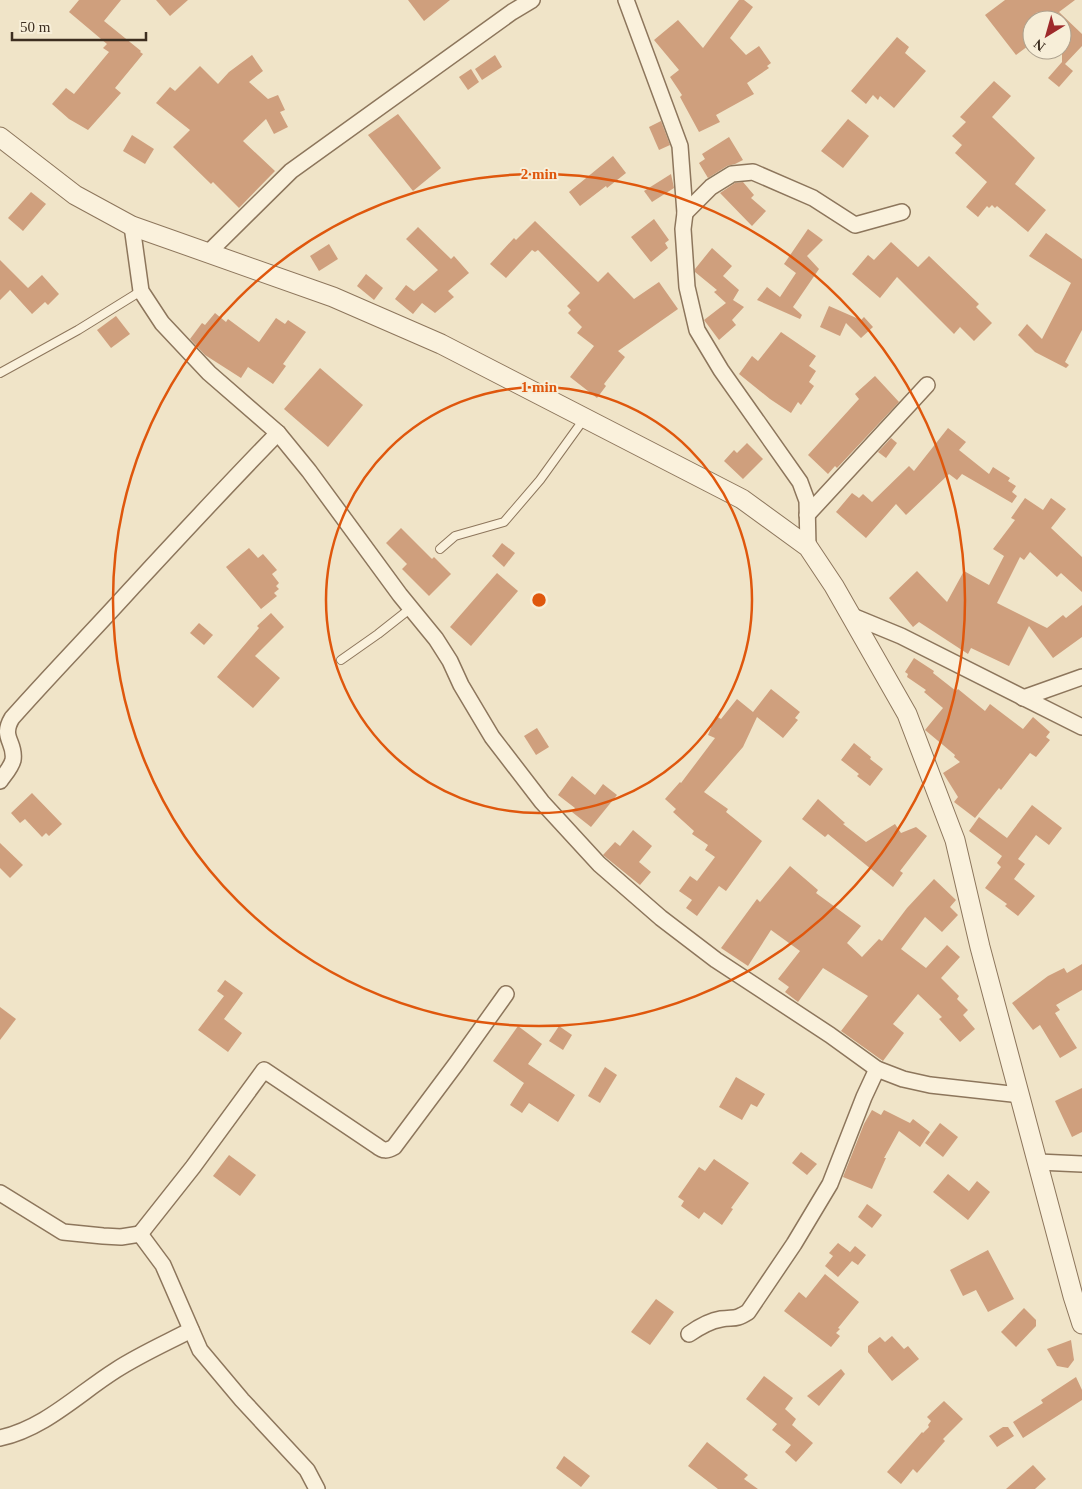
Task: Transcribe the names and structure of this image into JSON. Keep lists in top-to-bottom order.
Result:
{
  "scale_bar": "50 m",
  "north": "bottom left",
  "rings": ["2 min", "1 min"]
}
